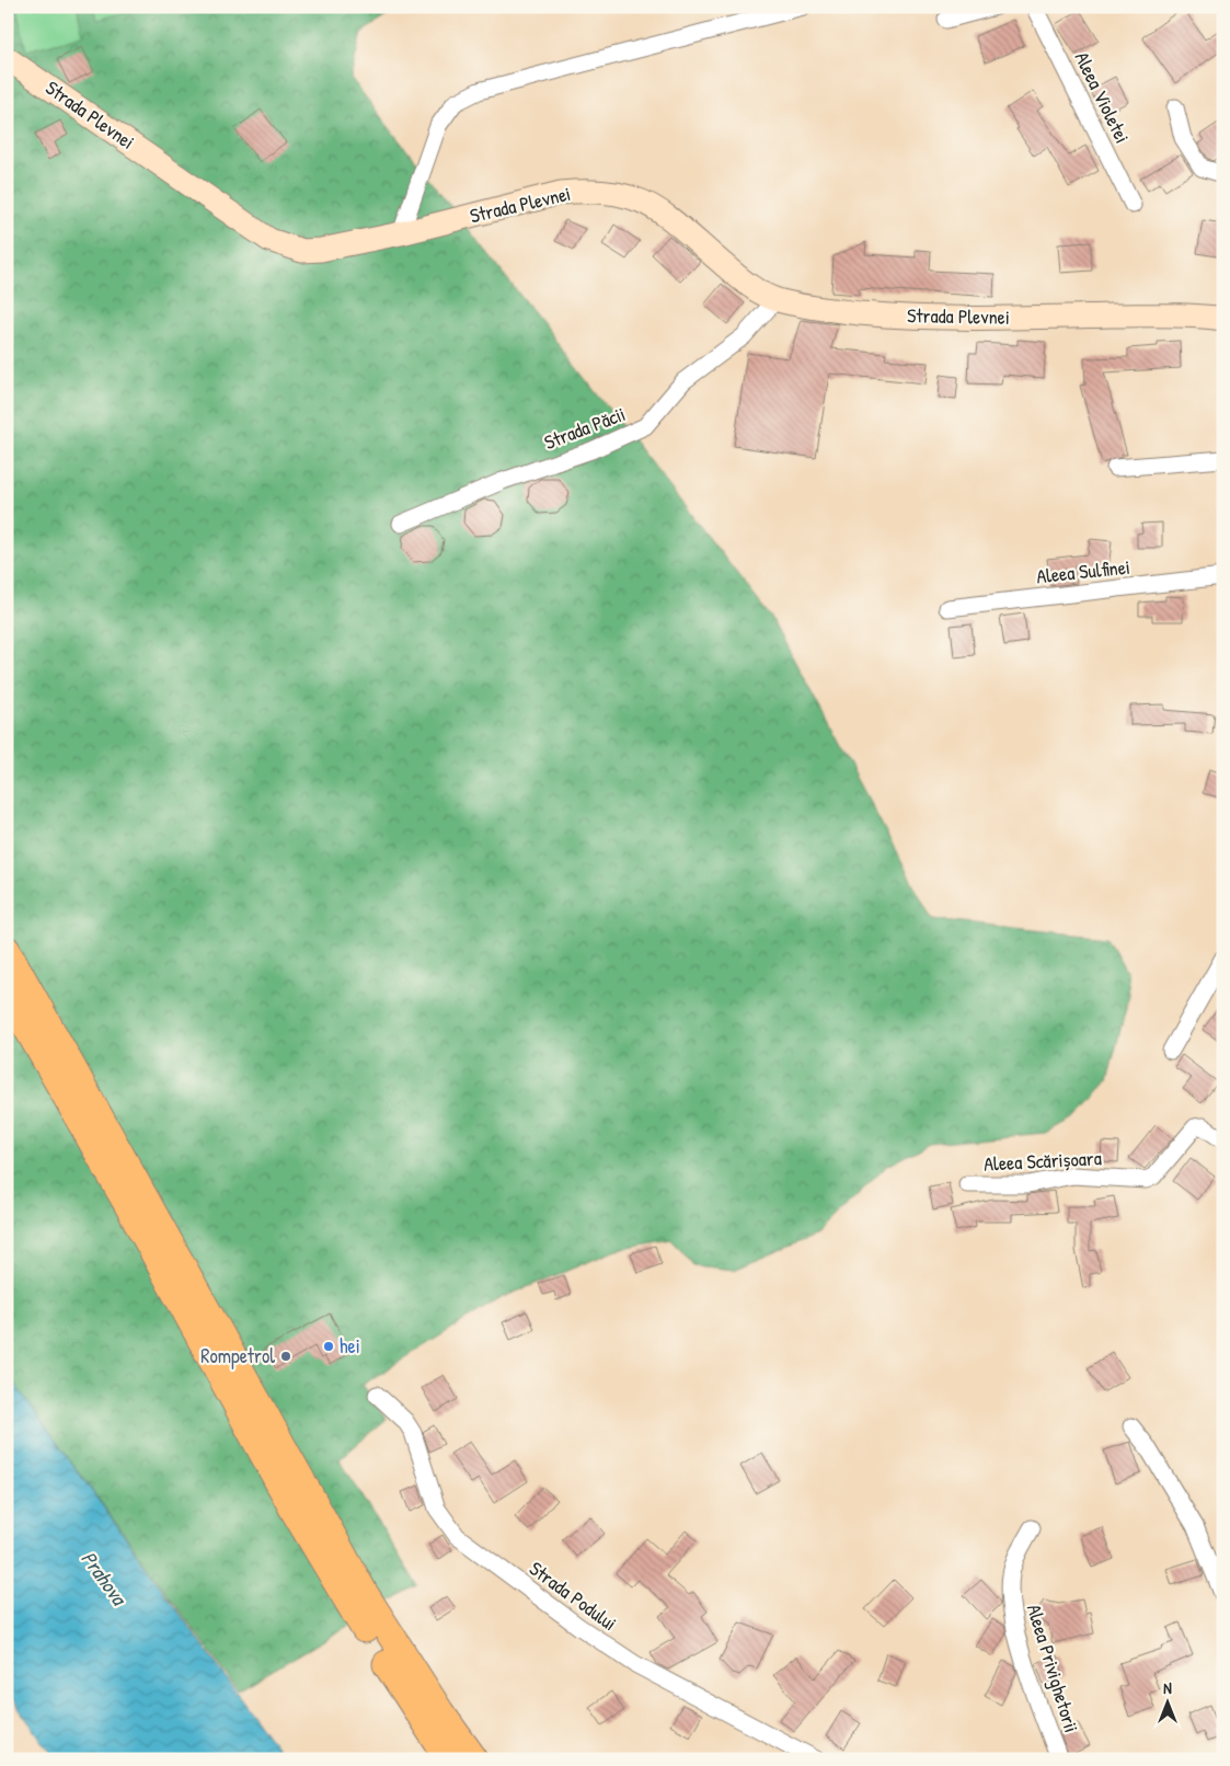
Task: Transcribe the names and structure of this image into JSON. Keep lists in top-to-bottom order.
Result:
{
  "streets": {
    "main road": ["Strada Plevnei"],
    "street": [
      "Aleea Violetei",
      "Strada Păcii",
      "Aleea Sulfinei",
      "Aleea Scărișoara",
      "Strada Podului",
      "Aleea Privighetorii"
    ]
  },
  "crossings": [
    ["Strada Plevnei", "Strada Păcii"]
  ],
  "water": ["Prahova"],
  "places": ["hei", "Rompetrol"],
  "north": "top"
}
